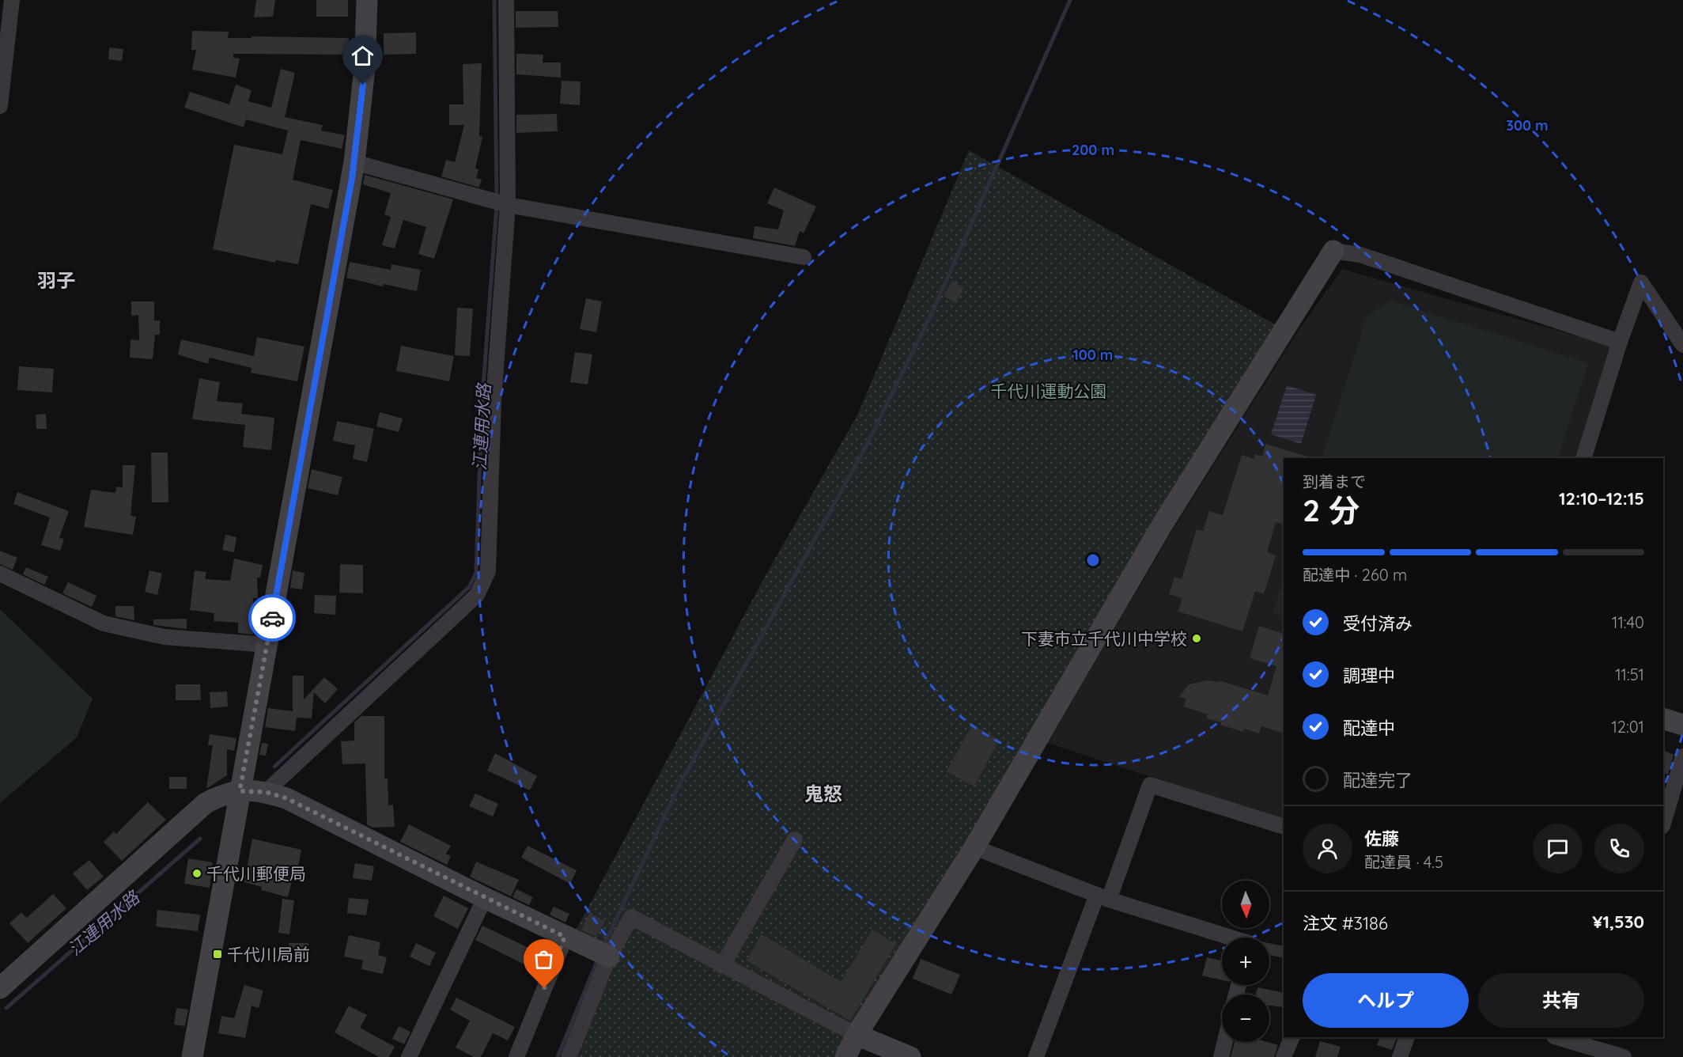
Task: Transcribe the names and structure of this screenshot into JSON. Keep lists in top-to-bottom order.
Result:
{
  "districts": ["羽子", "鬼怒"],
  "water": ["江連用水路"],
  "parks": ["千代川運動公園"],
  "places": {
    "other": ["下妻市立千代川中学校", "千代川郵便局"],
    "transit": ["千代川局前"]
  },
  "north": "bottom",
  "page": {
    "heading": ["2 分", "到着まで", "12:10–12:15"],
    "panel": [
      "佐藤",
      "配達員 · 4.5",
      "注文 #3186",
      "¥1,530"
    ],
    "bar": "配達中 · 260 m",
    "list": [
      ["受付済み", "11:40"],
      ["調理中", "11:51"],
      ["配達中", "12:01"],
      "配達完了"
    ],
    "map_buttons": ["+", "−"],
    "buttons": ["ヘルプ", "共有"]
  },
  "rings": ["300 m", "200 m", "100 m"]
}
